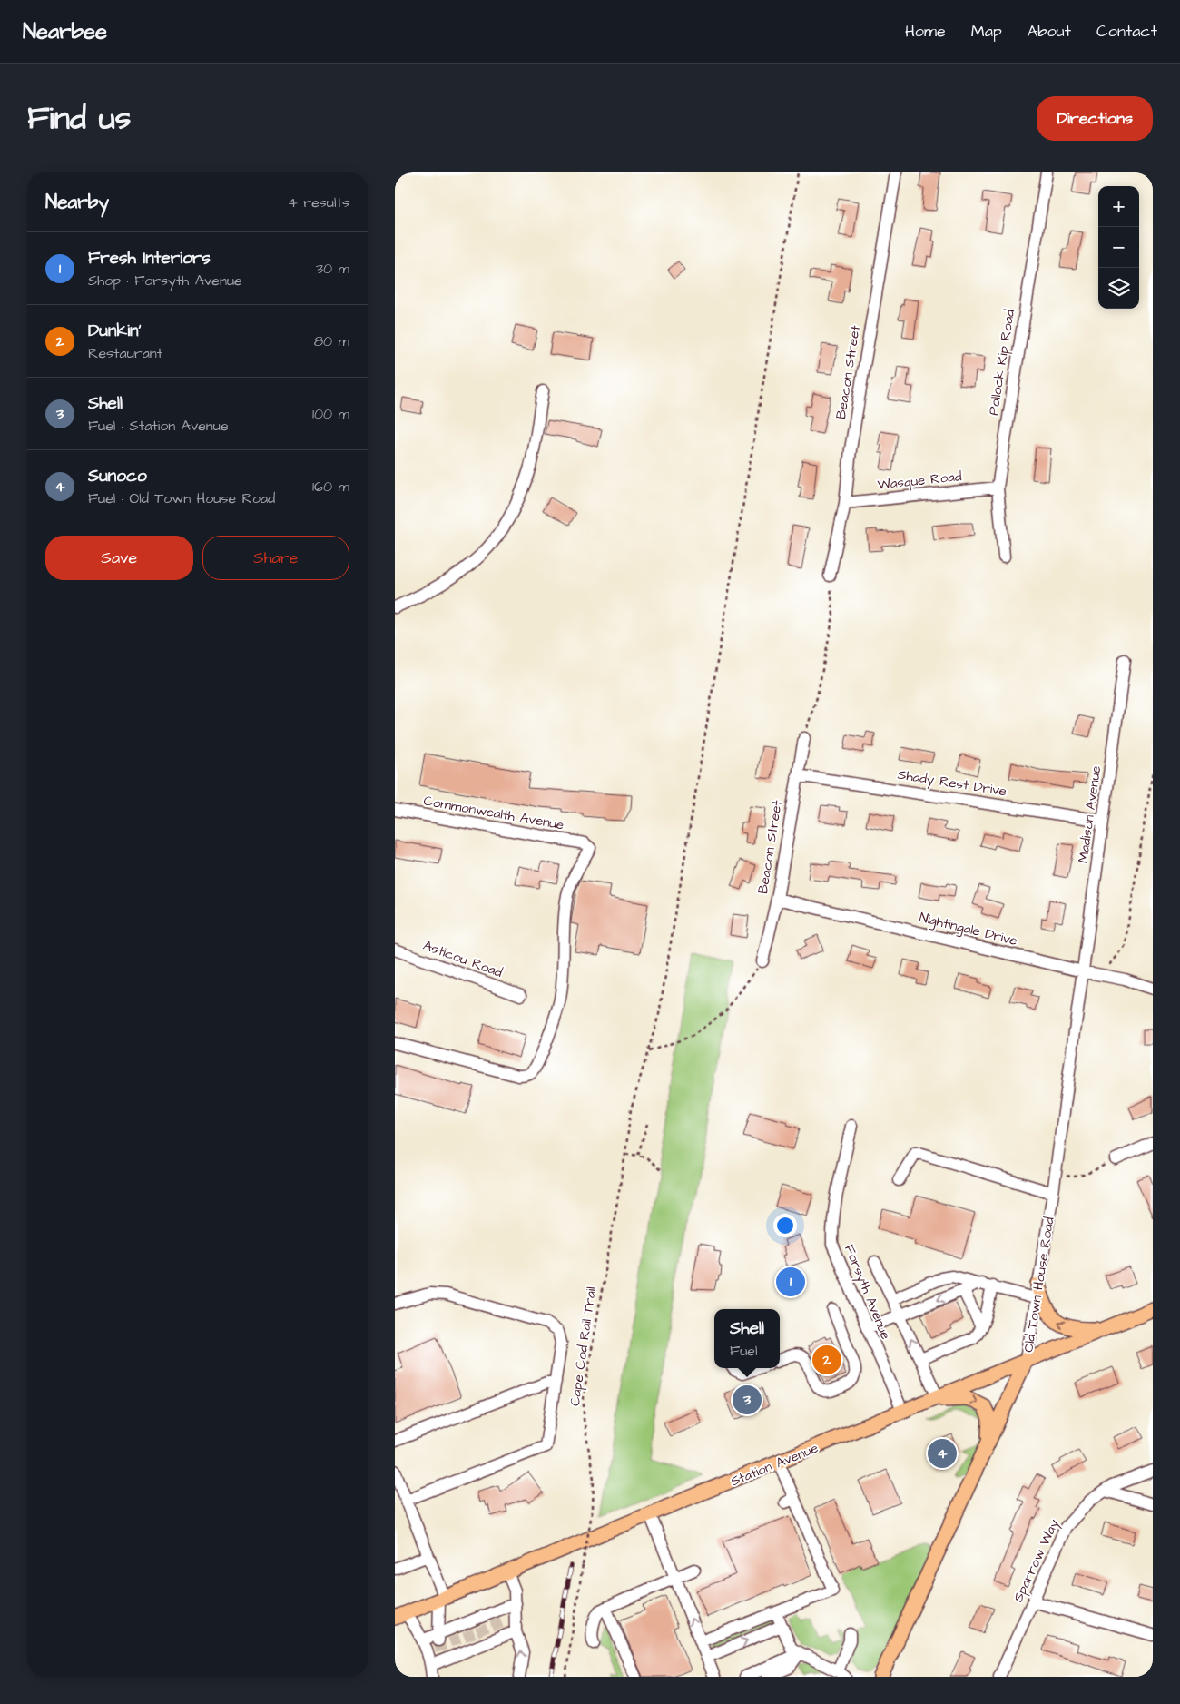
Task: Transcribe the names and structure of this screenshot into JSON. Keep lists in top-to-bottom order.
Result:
{
  "streets": {
    "main road": ["Old Town House Road", "Station Avenue"],
    "street": [
      "Pollock Rip Road",
      "Beacon Street",
      "Wasque Road",
      "Shady Rest Drive",
      "Commonwealth Avenue",
      "Madison Avenue",
      "Nightingale Drive",
      "Asticou Road",
      "Forsyth Avenue",
      "Sparrow Way"
    ],
    "path": ["Cape Cod Rail Trail"]
  },
  "crossings": [
    ["Pollock Rip Road", "Wasque Road"],
    ["Beacon Street", "Wasque Road"],
    ["Beacon Street", "Shady Rest Drive"],
    ["Beacon Street", "Nightingale Drive"],
    ["Shady Rest Drive", "Madison Avenue"],
    ["Madison Avenue", "Nightingale Drive"],
    ["Madison Avenue", "Old Town House Road"],
    ["Nightingale Drive", "Old Town House Road"],
    ["Old Town House Road", "Station Avenue"],
    ["Forsyth Avenue", "Station Avenue"]
  ],
  "page": {
    "header": "Nearbee",
    "nav": [
      "Home",
      "Map",
      "About",
      "Contact"
    ],
    "title": "Find us",
    "buttons": [
      "Directions",
      ["Save", "Share"]
    ],
    "heading": ["Nearby", "4 results"],
    "map_buttons": ["+", "−"],
    "list": [
      {
        "mark": "1",
        "name": "Fresh Interiors",
        "note": "Shop · Forsyth Avenue",
        "value": "30 m"
      },
      {
        "mark": "2",
        "name": "Dunkin'",
        "note": "Restaurant",
        "value": "80 m"
      },
      {
        "mark": "3",
        "name": "Shell",
        "note": "Fuel · Station Avenue",
        "value": "100 m"
      },
      {
        "mark": "4",
        "name": "Sunoco",
        "note": "Fuel · Old Town House Road",
        "value": "160 m"
      }
    ],
    "pins": [
      "1",
      "2",
      "3",
      "4"
    ],
    "popup": ["Shell", "Fuel"]
  }
}
